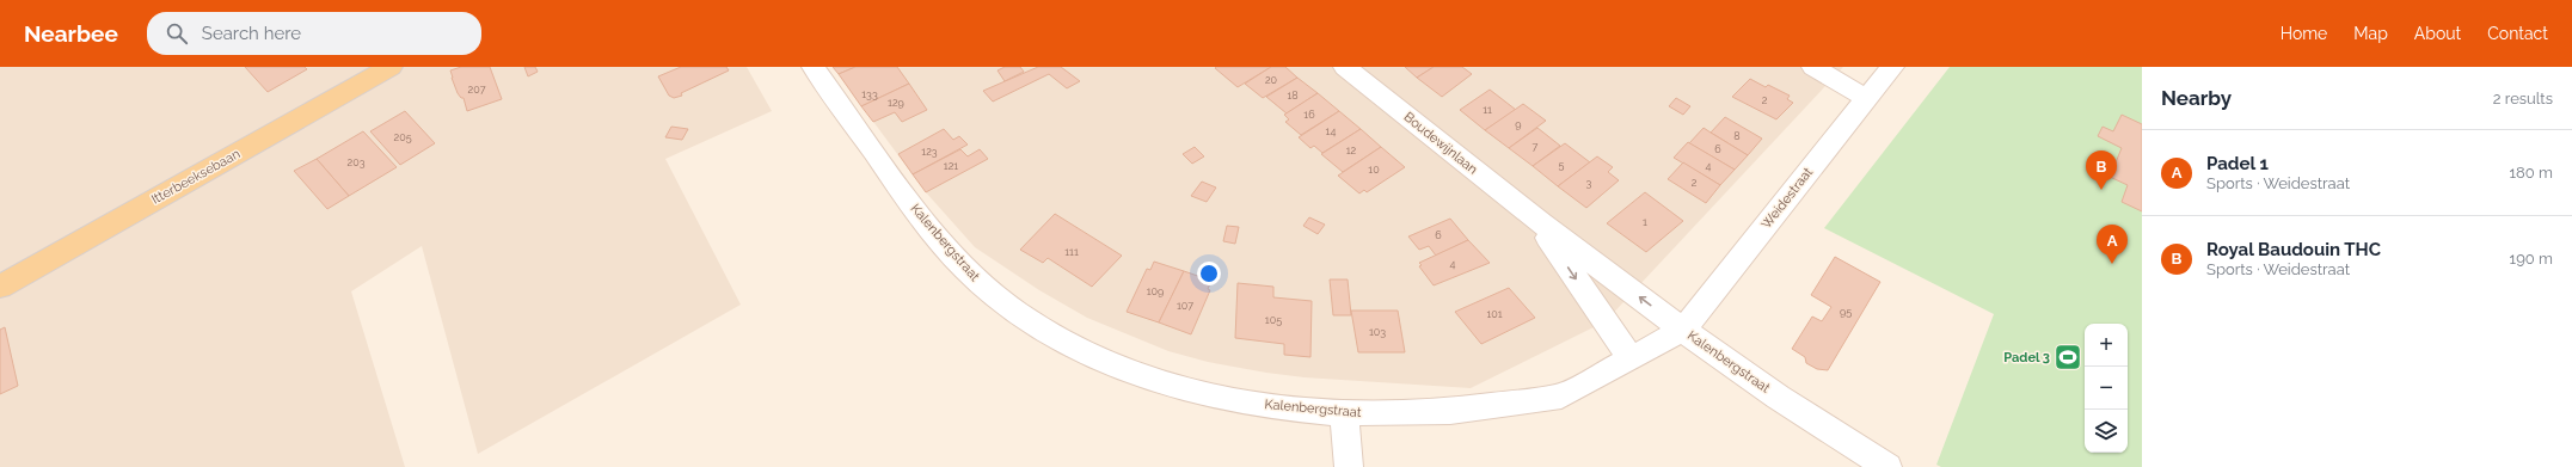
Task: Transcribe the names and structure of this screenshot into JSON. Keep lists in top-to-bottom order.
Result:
{
  "streets": {
    "main road": ["Itterbeeksebaan"],
    "street": ["Boudewijnlaan", "Weidestraat", "Kalenbergstraat"]
  },
  "crossings": [
    ["Boudewijnlaan", "Weidestraat"],
    ["Boudewijnlaan", "Kalenbergstraat"],
    ["Weidestraat", "Kalenbergstraat"]
  ],
  "places": {
    "sports": ["Padel 3"]
  },
  "house_numbers": [
    "20",
    "207",
    "133",
    "18",
    "2",
    "129",
    "11",
    "16",
    "9",
    "14",
    "8",
    "205",
    "7",
    "6",
    "12",
    "123",
    "203",
    "5",
    "121",
    "4",
    "10",
    "3",
    "2",
    "1",
    "6",
    "111",
    "4",
    "109",
    "107",
    "95",
    "101",
    "105",
    "103"
  ],
  "page": {
    "header": "Nearbee",
    "search": "Search here",
    "nav": [
      "Home",
      "Map",
      "About",
      "Contact"
    ],
    "heading": ["Nearby", "2 results"],
    "list": [
      {
        "mark": "A",
        "name": "Padel 1",
        "note": "Sports · Weidestraat",
        "value": "180 m"
      },
      {
        "mark": "B",
        "name": "Royal Baudouin THC",
        "note": "Sports · Weidestraat",
        "value": "190 m"
      }
    ],
    "pins": ["B", "A"],
    "map_buttons": ["+", "−"]
  }
}
